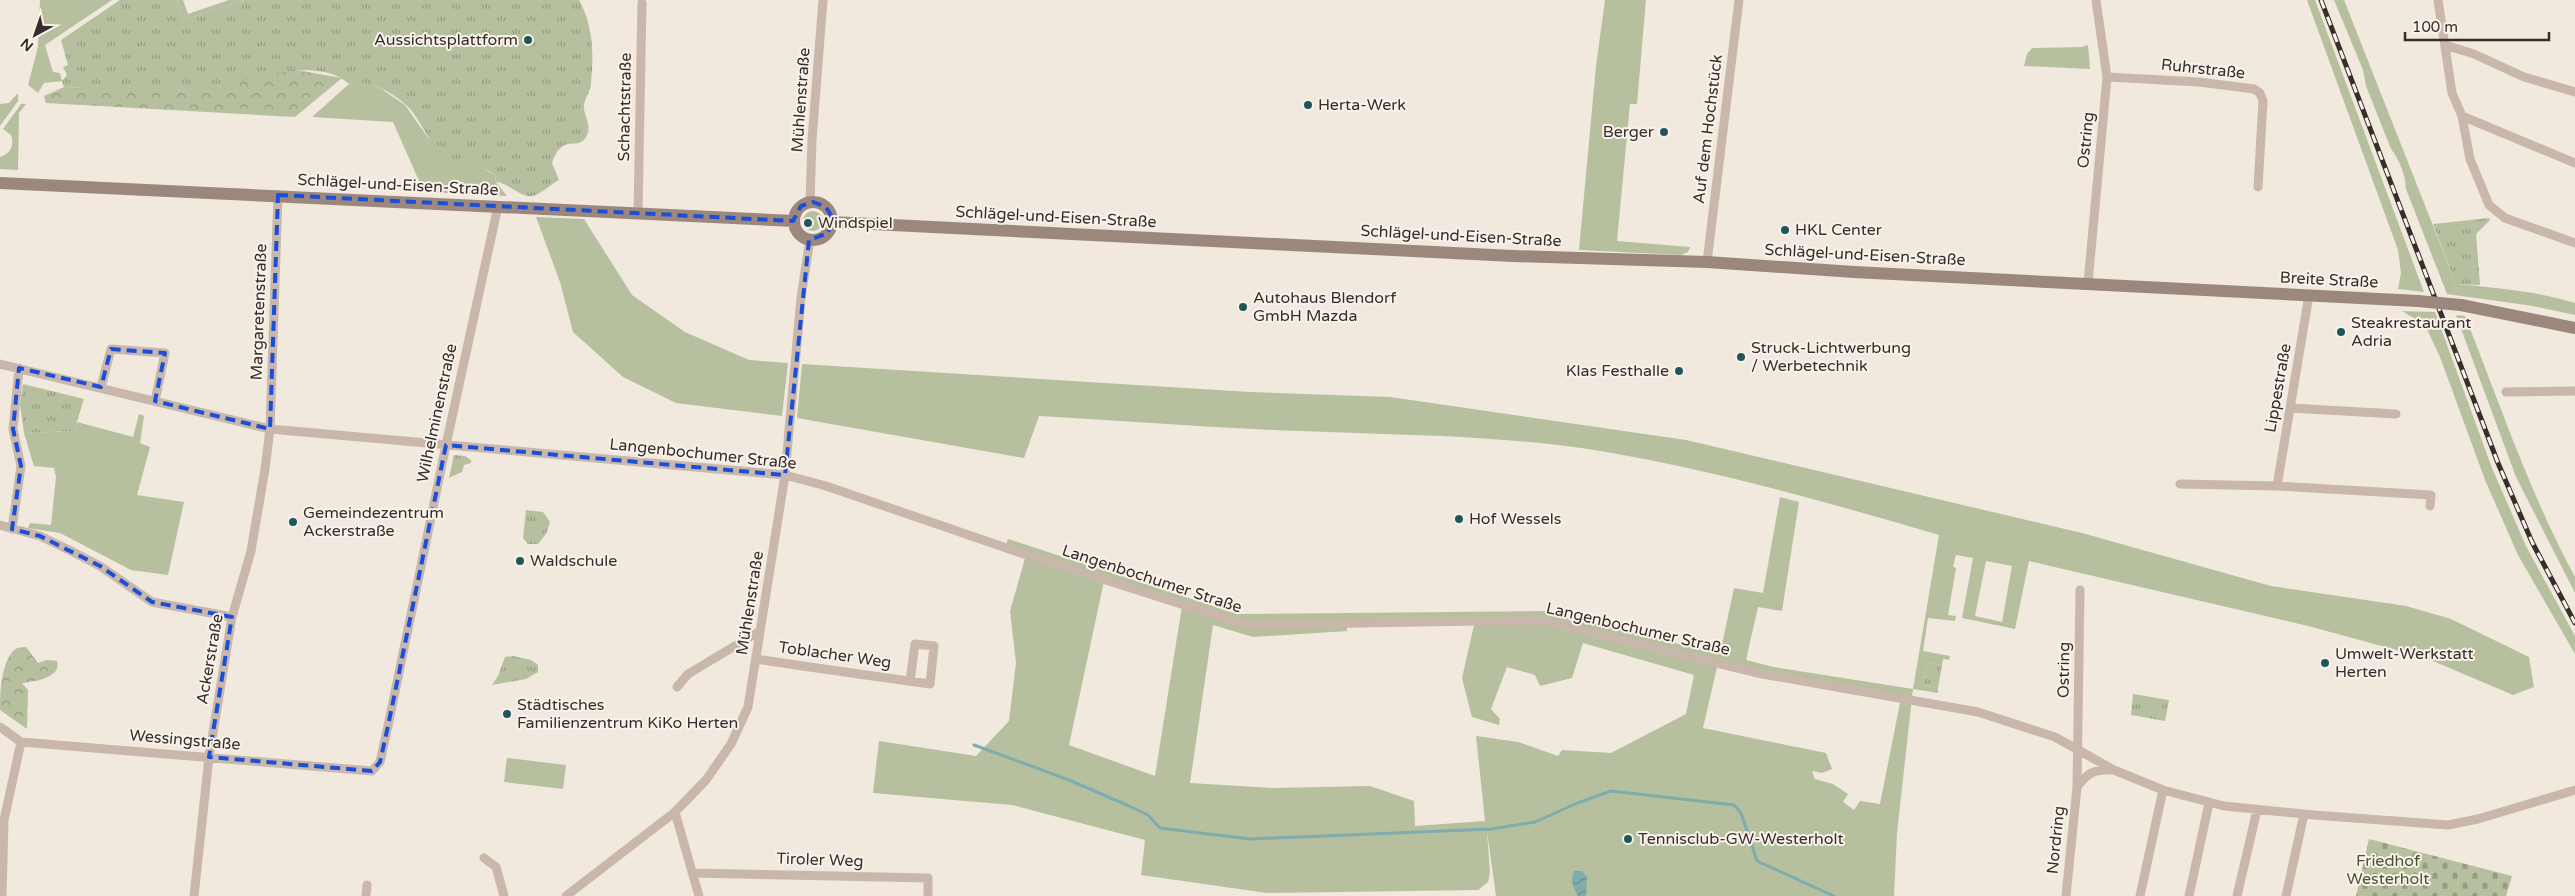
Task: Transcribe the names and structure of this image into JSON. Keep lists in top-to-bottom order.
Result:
{
  "streets": {
    "street": [
      "Ruhrstraße",
      "Mühlenstraße",
      "Schachtstraße",
      "Auf dem Hochstück",
      "Ostring",
      "Schlägel-und-Eisen-Straße",
      "Breite Straße",
      "Margaretenstraße",
      "Lippestraße",
      "Wilhelminenstraße",
      "Langenbochumer Straße",
      "Toblacher Weg",
      "Ackerstraße",
      "Wessingstraße",
      "Nordring",
      "Tiroler Weg"
    ]
  },
  "crossings": [
    ["Ruhrstraße", "Ostring"],
    ["Mühlenstraße", "Schlägel-und-Eisen-Straße"],
    ["Mühlenstraße", "Langenbochumer Straße"],
    ["Mühlenstraße", "Toblacher Weg"],
    ["Schachtstraße", "Schlägel-und-Eisen-Straße"],
    ["Auf dem Hochstück", "Schlägel-und-Eisen-Straße"],
    ["Ostring", "Schlägel-und-Eisen-Straße"],
    ["Ostring", "Breite Straße"],
    ["Ostring", "Langenbochumer Straße"],
    ["Ostring", "Nordring"],
    ["Schlägel-und-Eisen-Straße", "Breite Straße"],
    ["Schlägel-und-Eisen-Straße", "Margaretenstraße"],
    ["Schlägel-und-Eisen-Straße", "Wilhelminenstraße"],
    ["Breite Straße", "Lippestraße"],
    ["Margaretenstraße", "Langenbochumer Straße"],
    ["Margaretenstraße", "Ackerstraße"],
    ["Wilhelminenstraße", "Langenbochumer Straße"],
    ["Wilhelminenstraße", "Wessingstraße"],
    ["Langenbochumer Straße", "Ackerstraße"],
    ["Langenbochumer Straße", "Nordring"],
    ["Ackerstraße", "Wessingstraße"]
  ],
  "parks": ["Friedhof Westerholt"],
  "places": [
    "Aussichtsplattform",
    "Herta-Werk",
    "Berger",
    "Windspiel",
    "HKL Center",
    "Autohaus Blendorf GmbH Mazda",
    "Steakrestaurant Adria",
    "Struck-Lichtwerbung / Werbetechnik",
    "Klas Festhalle",
    "Hof Wessels",
    "Gemeindezentrum Ackerstraße",
    "Waldschule",
    "Umwelt-Werkstatt Herten",
    "Städtisches Familienzentrum KiKo Herten",
    "Tennisclub-GW-Westerholt"
  ],
  "scale_bar": "100 m",
  "north": "bottom left"
}
